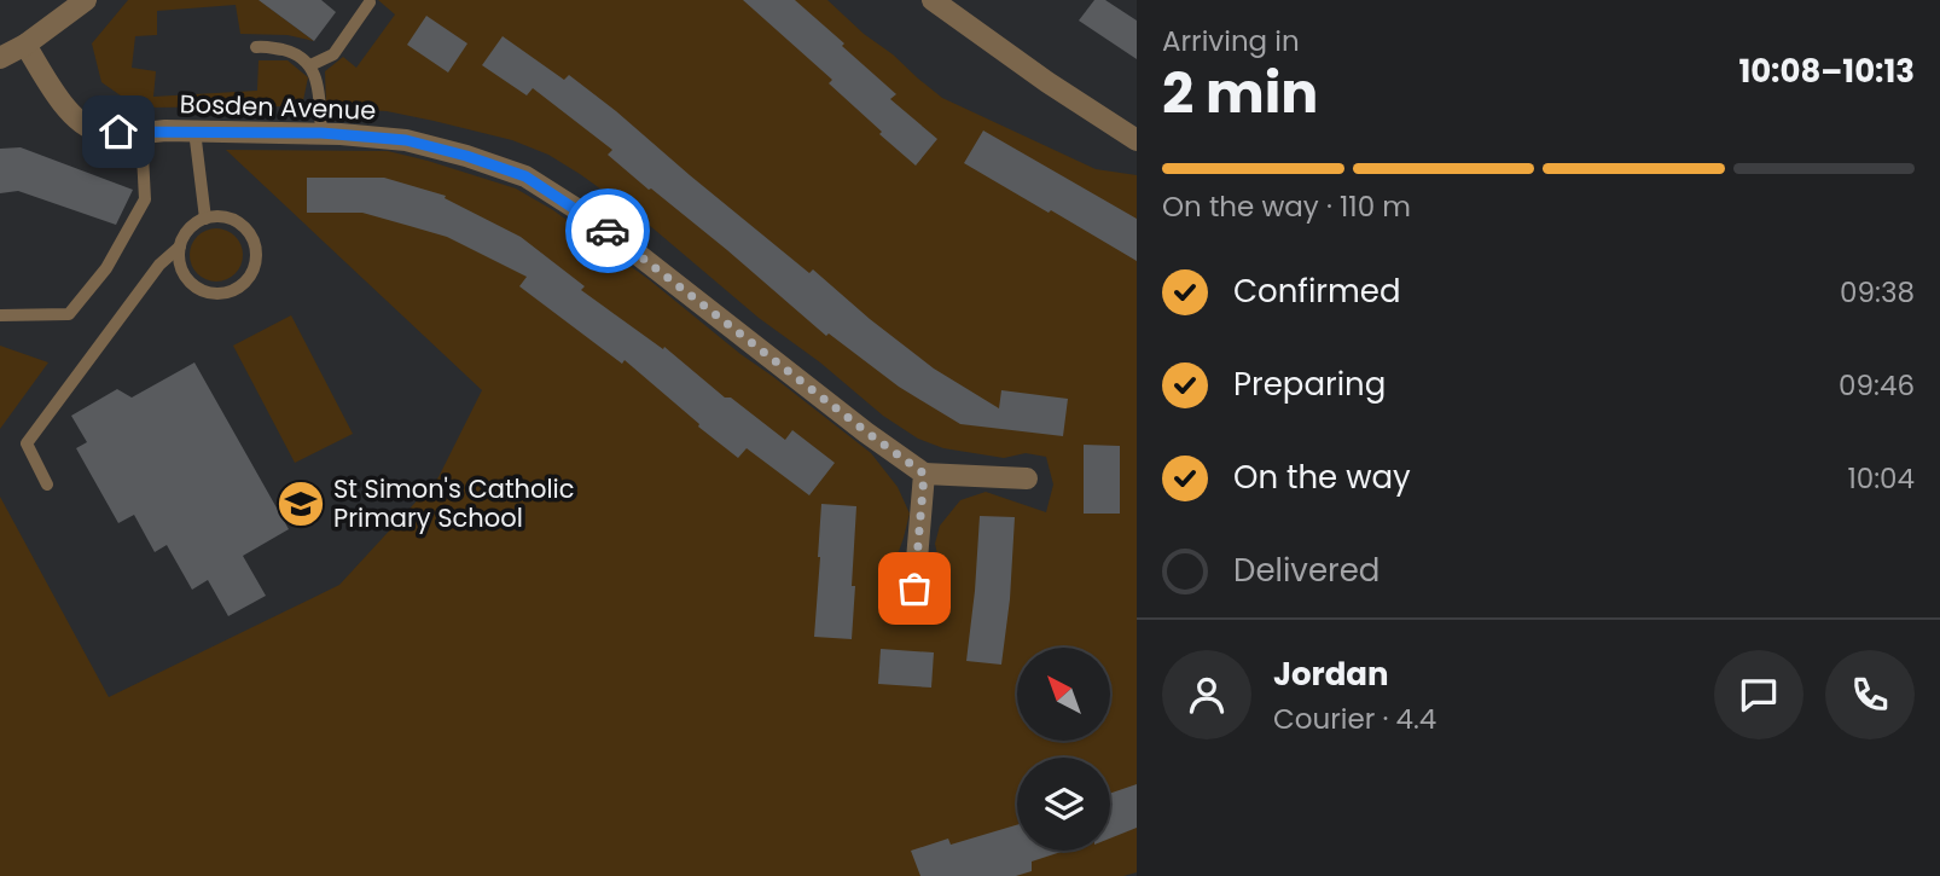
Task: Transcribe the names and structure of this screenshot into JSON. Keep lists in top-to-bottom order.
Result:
{
  "streets": {
    "street": ["Bosden Avenue"]
  },
  "places": {
    "school or university": ["St Simon's Catholic Primary School"]
  },
  "north": "top left",
  "page": {
    "heading": ["2 min", "Arriving in", "10:08–10:13"],
    "panel": ["Jordan", "Courier · 4.4"],
    "bar": "On the way · 110 m",
    "list": [
      ["Confirmed", "09:38"],
      ["Preparing", "09:46"],
      ["On the way", "10:04"],
      "Delivered"
    ]
  }
}
